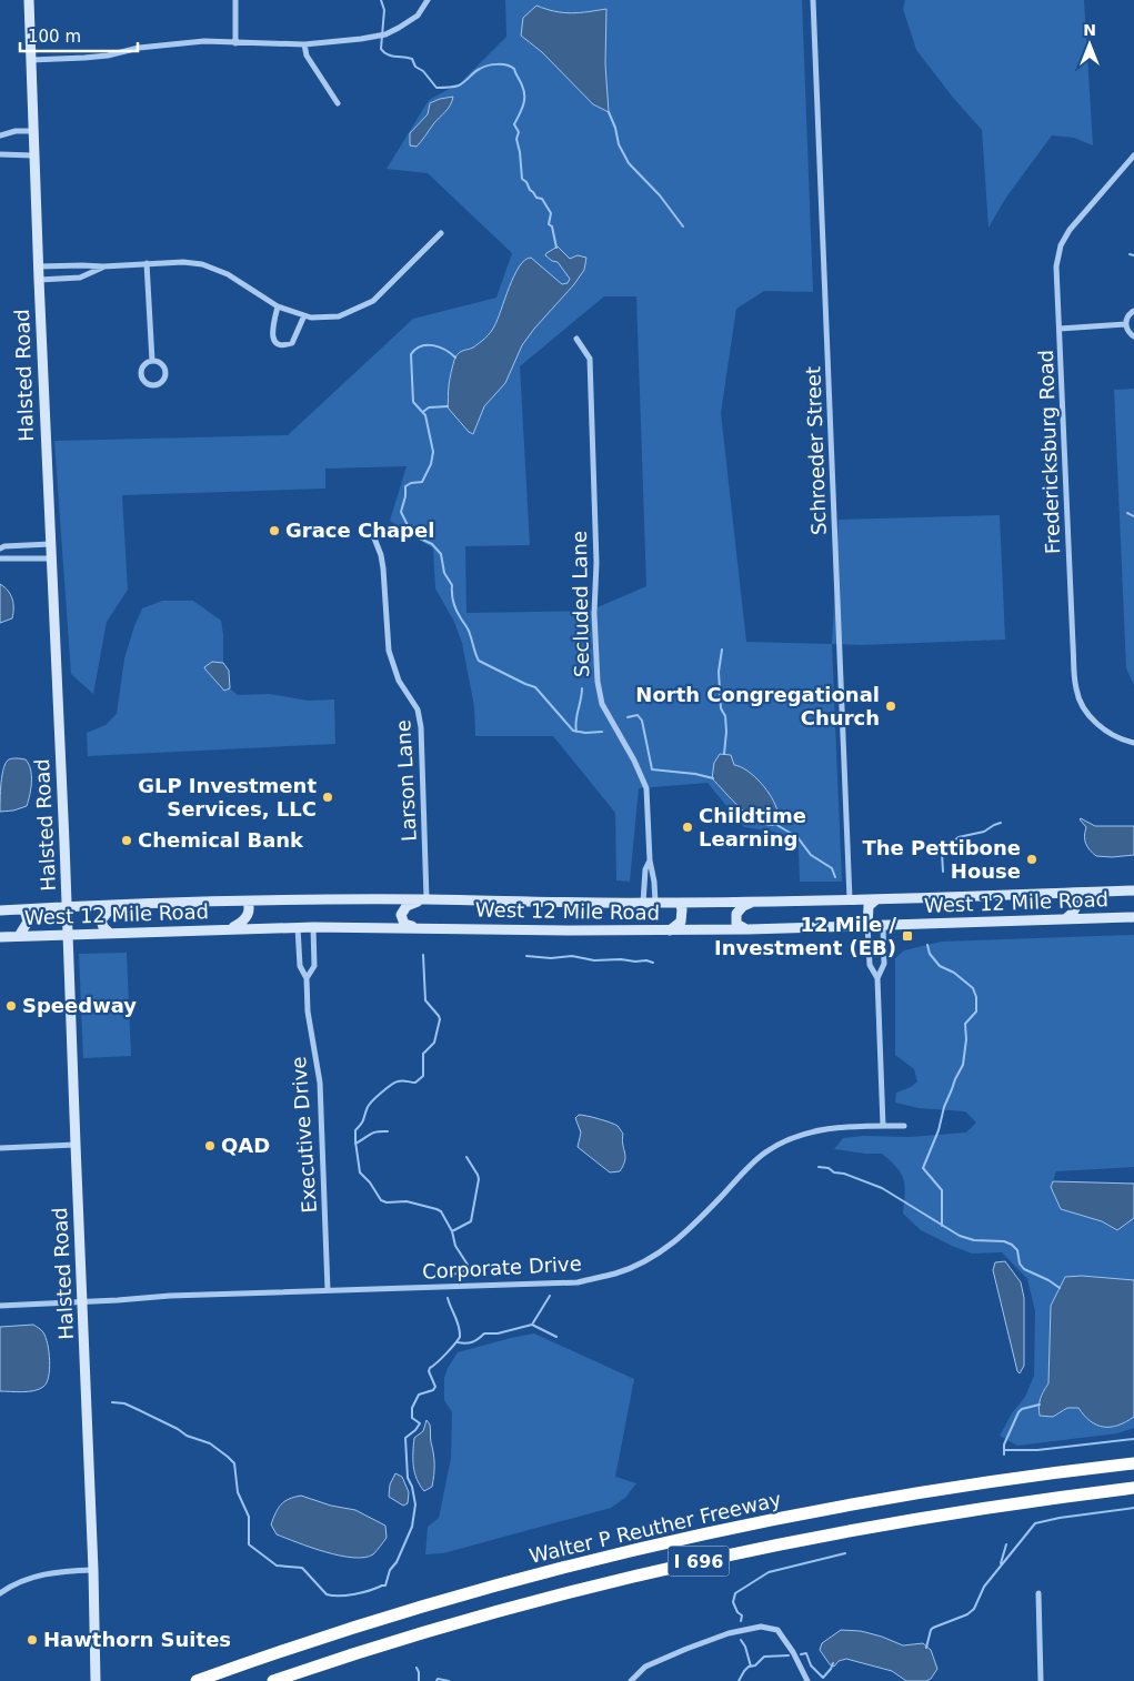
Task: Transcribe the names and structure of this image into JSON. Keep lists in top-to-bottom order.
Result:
{
  "streets": {
    "highway": ["Walter P Reuther Freeway", "I 696"],
    "main road": ["Halsted Road", "West 12 Mile Road"],
    "street": [
      "Schroeder Street",
      "Fredericksburg Road",
      "Secluded Lane",
      "Larson Lane",
      "Executive Drive",
      "Corporate Drive"
    ]
  },
  "crossings": [
    ["Halsted Road", "West 12 Mile Road"],
    ["Halsted Road", "Corporate Drive"],
    ["Schroeder Street", "West 12 Mile Road"],
    ["Secluded Lane", "West 12 Mile Road"],
    ["Larson Lane", "West 12 Mile Road"],
    ["West 12 Mile Road", "Executive Drive"],
    ["Executive Drive", "Corporate Drive"]
  ],
  "places": {
    "other": [
      "Grace Chapel",
      "North Congregational Church",
      "GLP Investment Services, LLC",
      "Childtime Learning",
      "Chemical Bank",
      "The Pettibone House",
      "Speedway",
      "QAD",
      "Hawthorn Suites"
    ],
    "transit": ["12 Mile / Investment (EB)"]
  },
  "scale_bar": "100 m",
  "north": "top"
}
